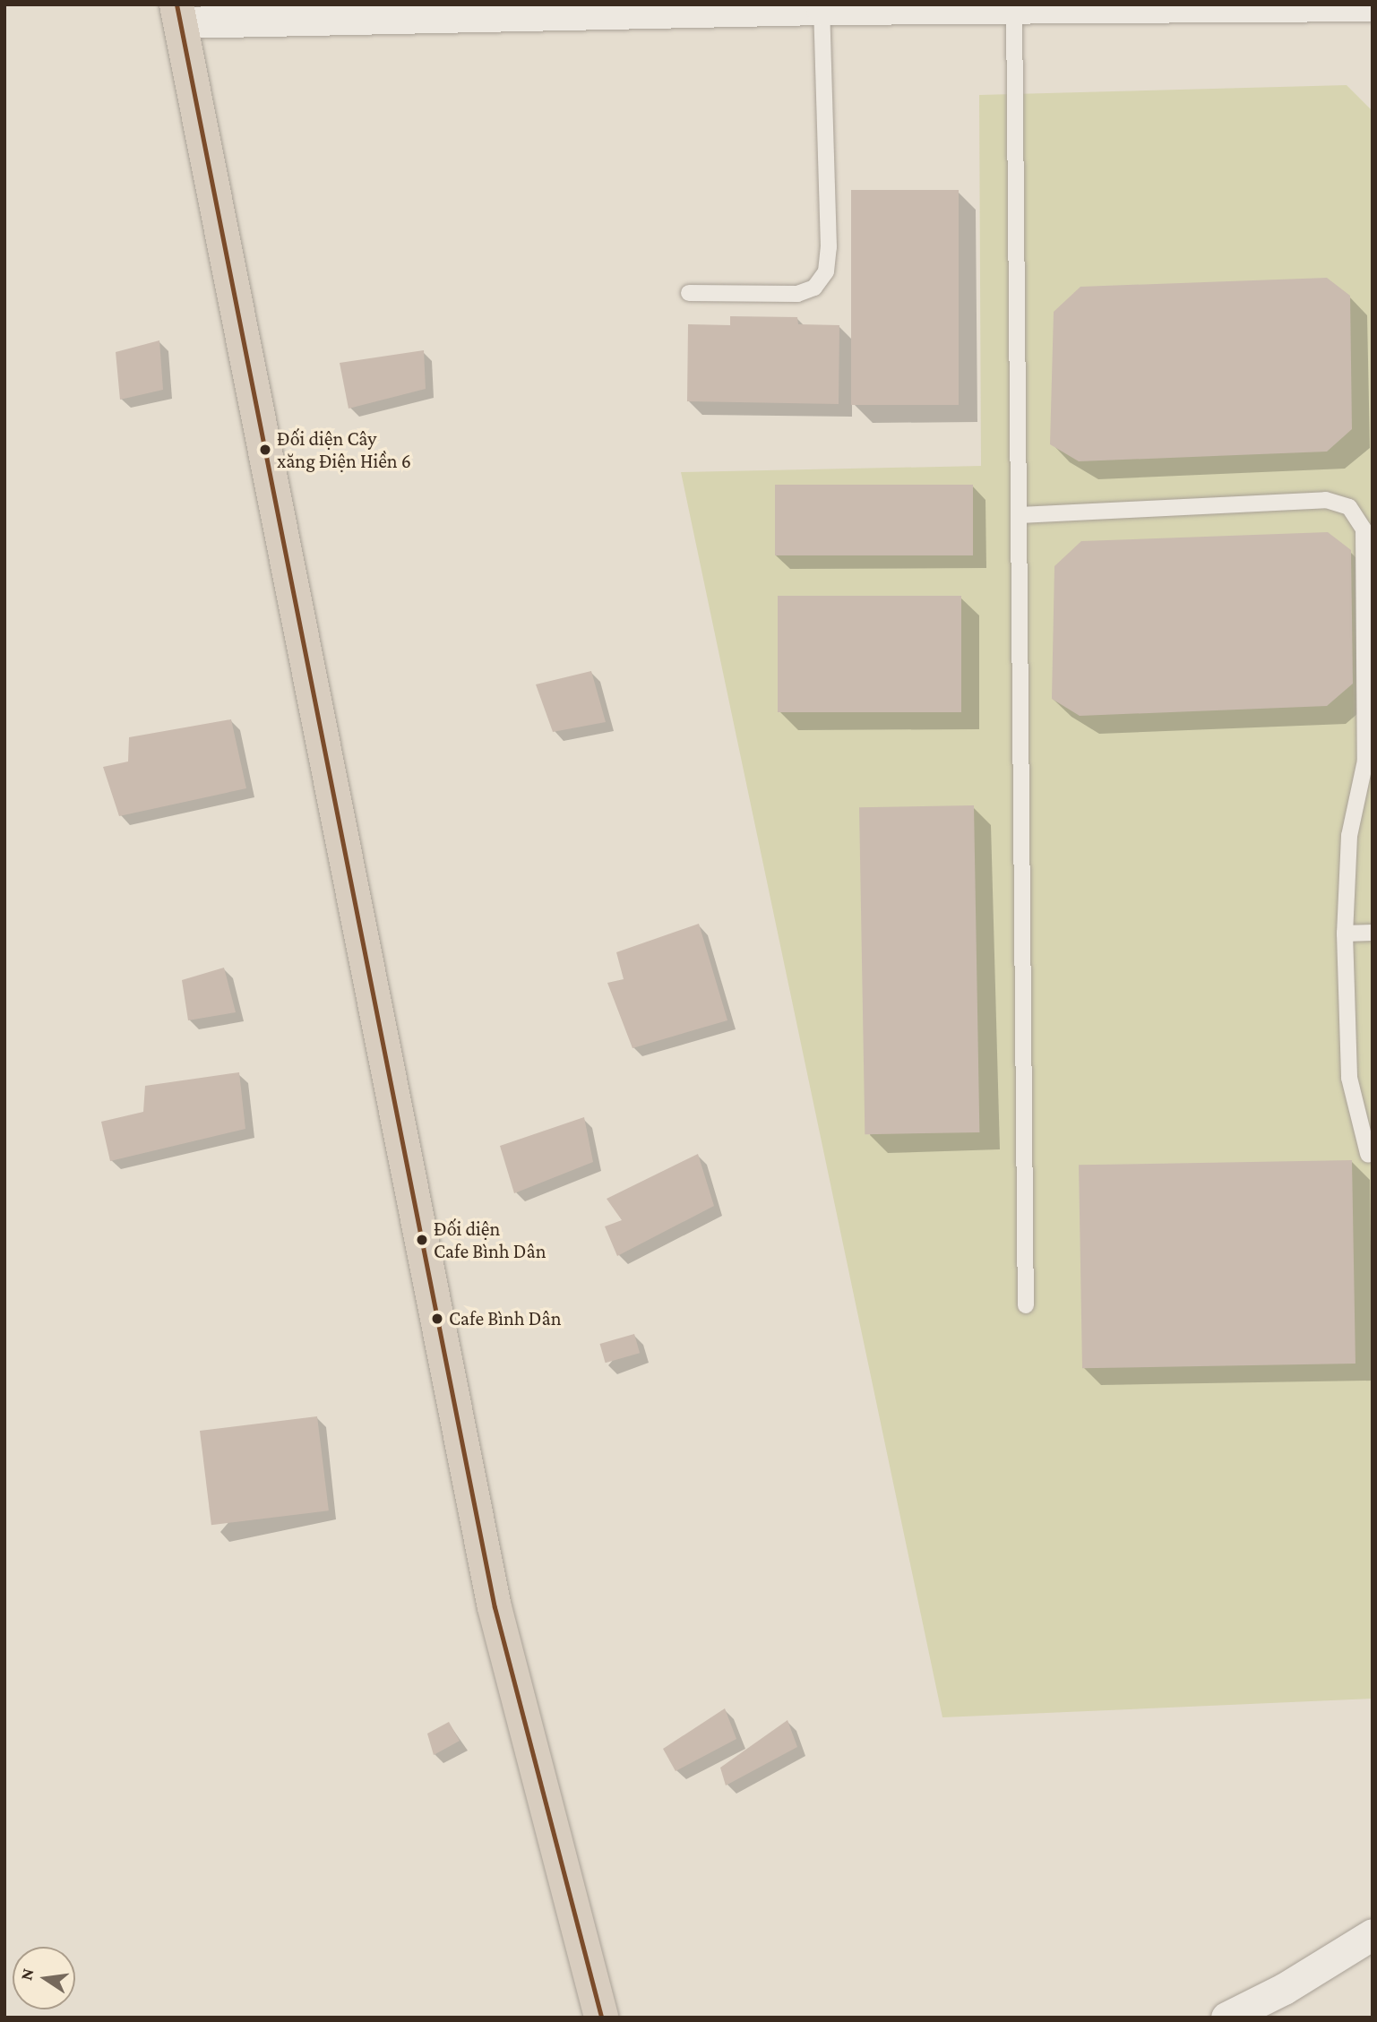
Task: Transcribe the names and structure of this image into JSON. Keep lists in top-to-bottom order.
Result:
{
  "places": ["Đối diện Cây xăng Điện Hiền 6", "Đối diện Cafe Bình Dân", "Cafe Bình Dân"],
  "north": "left"
}
